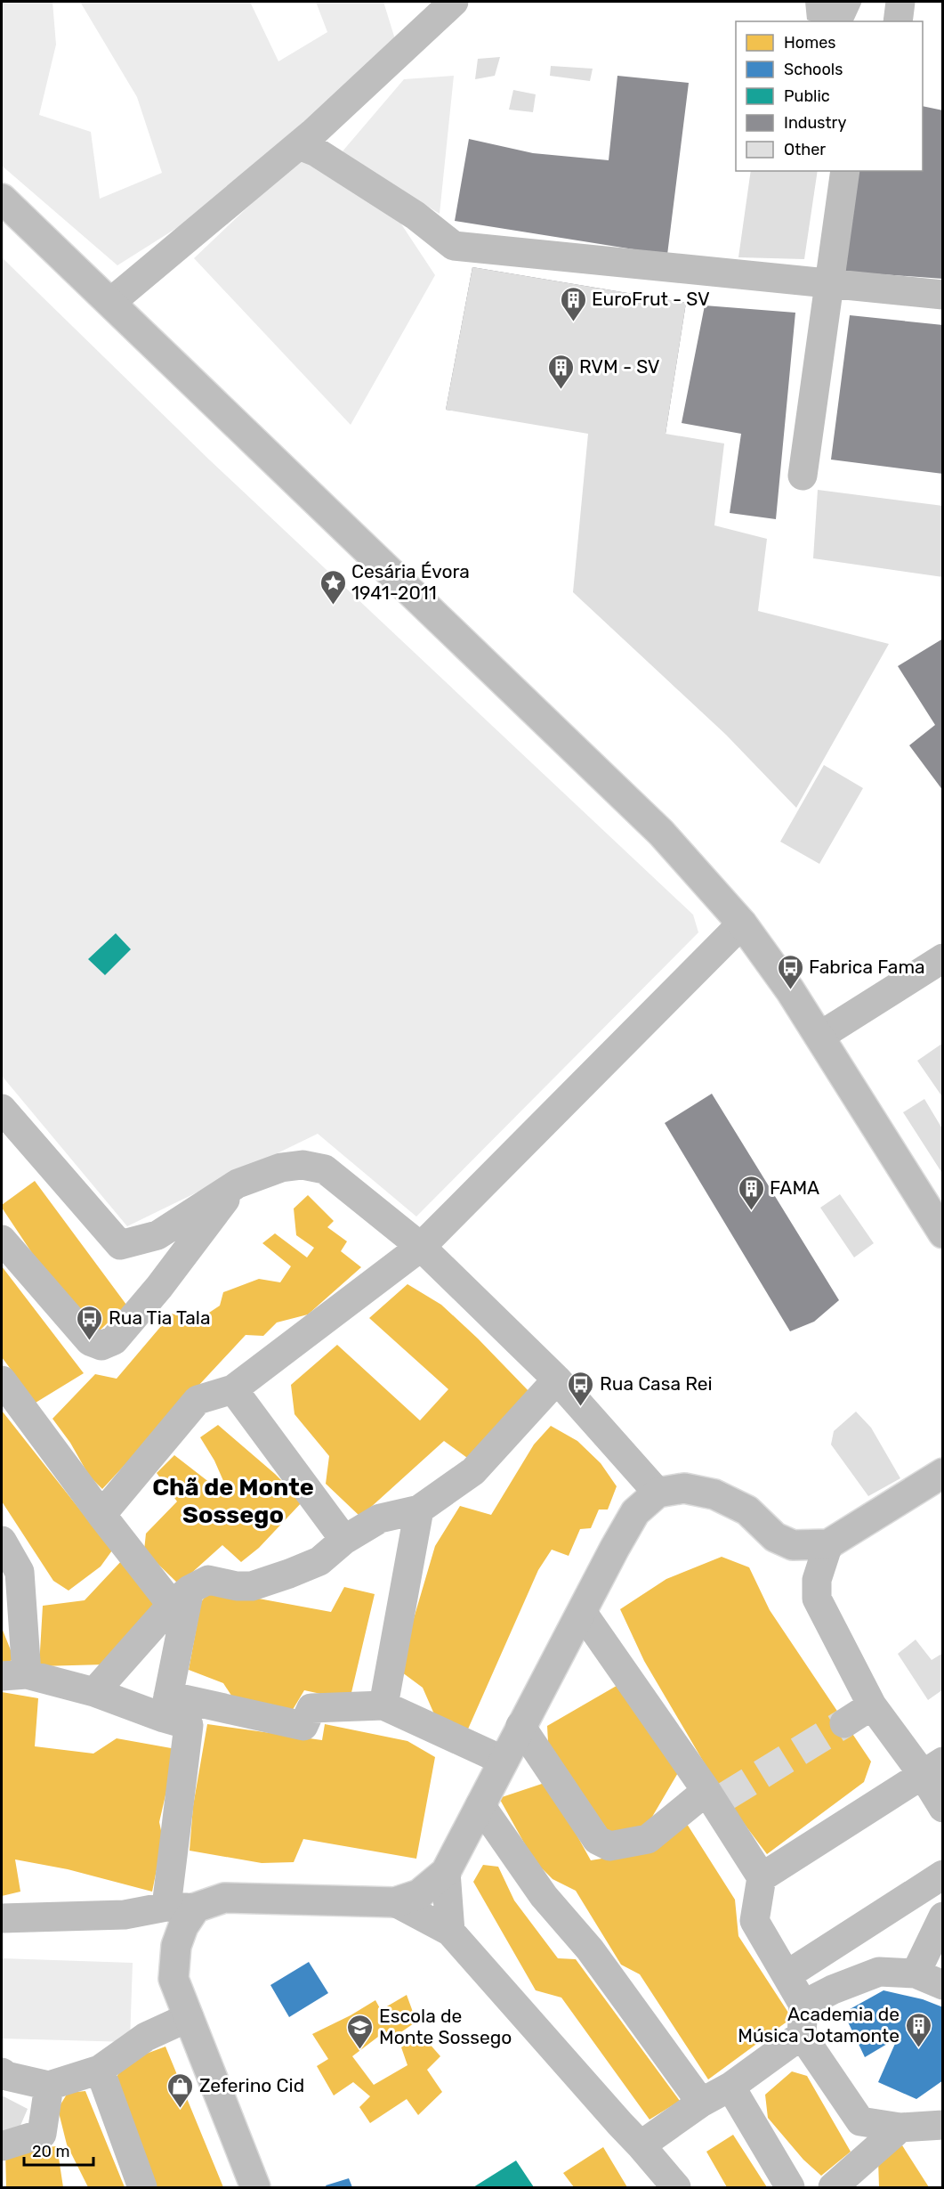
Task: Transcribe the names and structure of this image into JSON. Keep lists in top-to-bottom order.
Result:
{
  "districts": ["Chã de Monte Sossego"],
  "places": {
    "building": [
      "EuroFrut - SV",
      "RVM - SV",
      "FAMA",
      "Academia de Música Jotamonte"
    ],
    "place": ["Cesária Évora 1941-2011"],
    "bus stop": ["Fabrica Fama", "Rua Tia Tala", "Rua Casa Rei"],
    "school or university": ["Escola de Monte Sossego"],
    "shop": ["Zeferino Cid"]
  },
  "legend": [
    "Homes",
    "Schools",
    "Public",
    "Industry",
    "Other"
  ],
  "scale_bar": "20 m"
}
